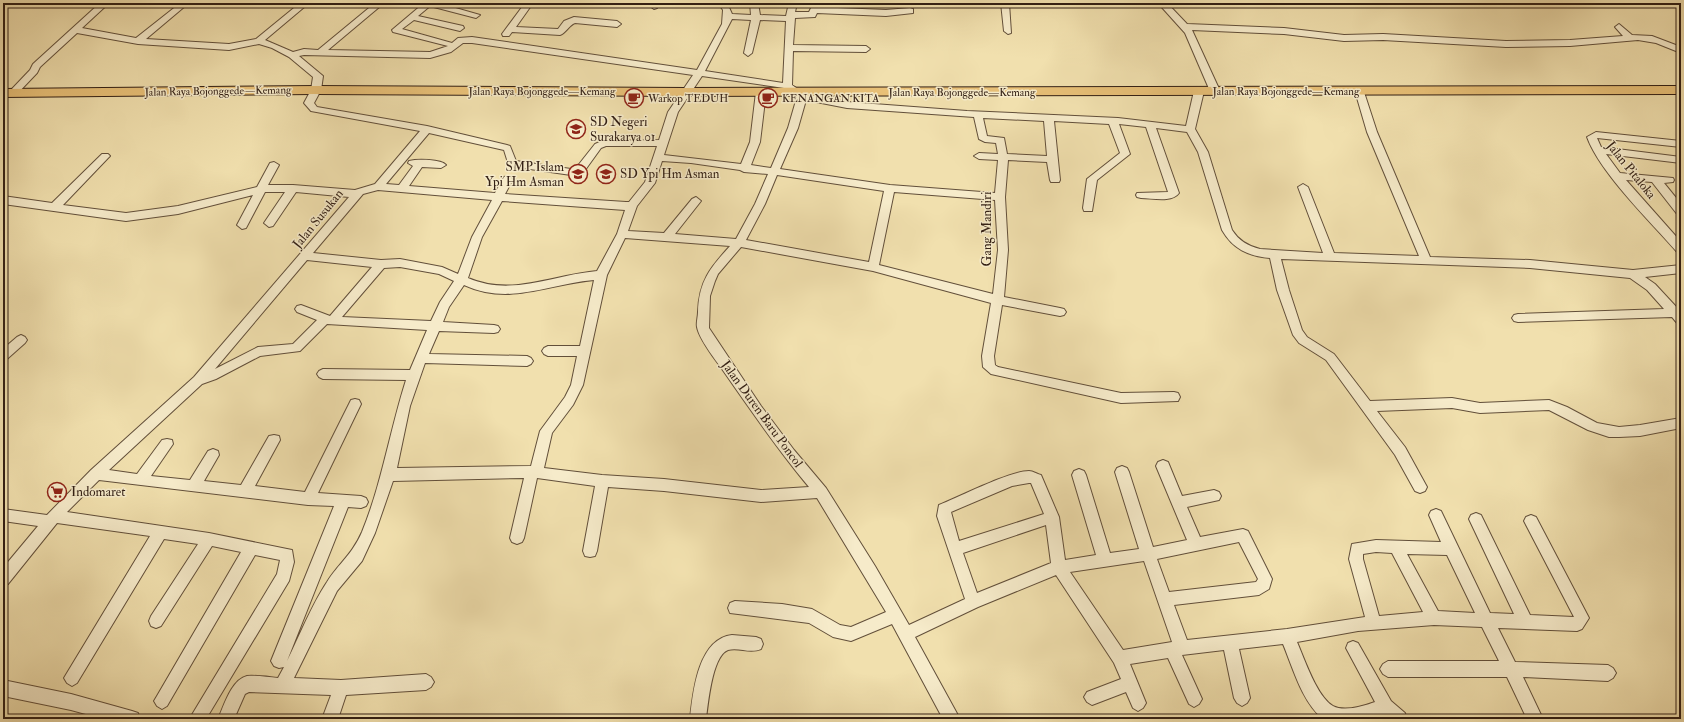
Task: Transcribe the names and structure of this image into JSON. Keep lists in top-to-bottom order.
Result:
{
  "streets": {
    "highway": ["Jalan Raya Bojonggede—Kemang"],
    "street": [
      "Jalan Pitaloka",
      "Jalan Susukan",
      "Gang Mandiri",
      "Jalan Duren Baru Poncol"
    ]
  },
  "crossings": [
    ["Jalan Raya Bojonggede—Kemang", "Jalan Duren Baru Poncol"]
  ],
  "places": {
    "cafe": ["Warkop TEDUH", "KENANGAN KITA"],
    "school or university": ["SD Negeri Surakarya 01", "SMP Islam Ypi Hm Asman", "SD Ypi Hm Asman"],
    "supermarket": ["Indomaret"]
  }
}
